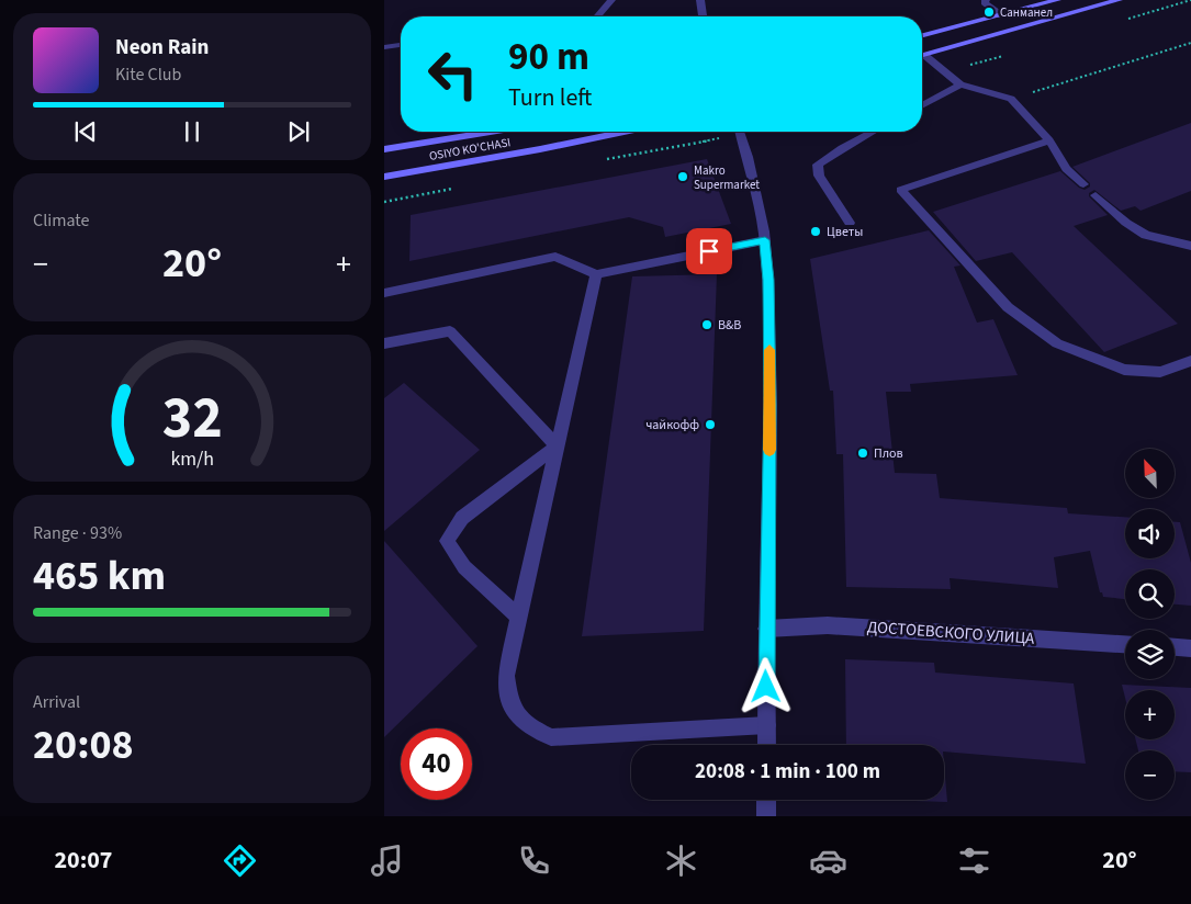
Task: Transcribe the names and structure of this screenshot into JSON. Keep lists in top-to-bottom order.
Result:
{
  "streets": {
    "main road": ["OSIYO KO'CHASI"],
    "street": ["ДОСТОЕВСКОГО УЛИЦА"]
  },
  "places": [
    "Санманел",
    "Makro Supermarket",
    "Цветы",
    "B&B",
    "чайкофф",
    "Плов"
  ],
  "north": "top left",
  "page": {
    "turn": ["90 m", "Turn left"],
    "song": ["Neon Rain", "Kite Club"],
    "tile": [
      "Climate",
      ["Range · 93%", "465 km"],
      ["Arrival", "20:08"]
    ],
    "heat": ["−", "20°", "+"],
    "map_buttons": ["+", "−"],
    "limit": "40",
    "trip": "20:08 · 1 min · 100 m",
    "tabs": ["20:07", "20°"],
    "gauge": ["32", "km/h"]
  }
}
